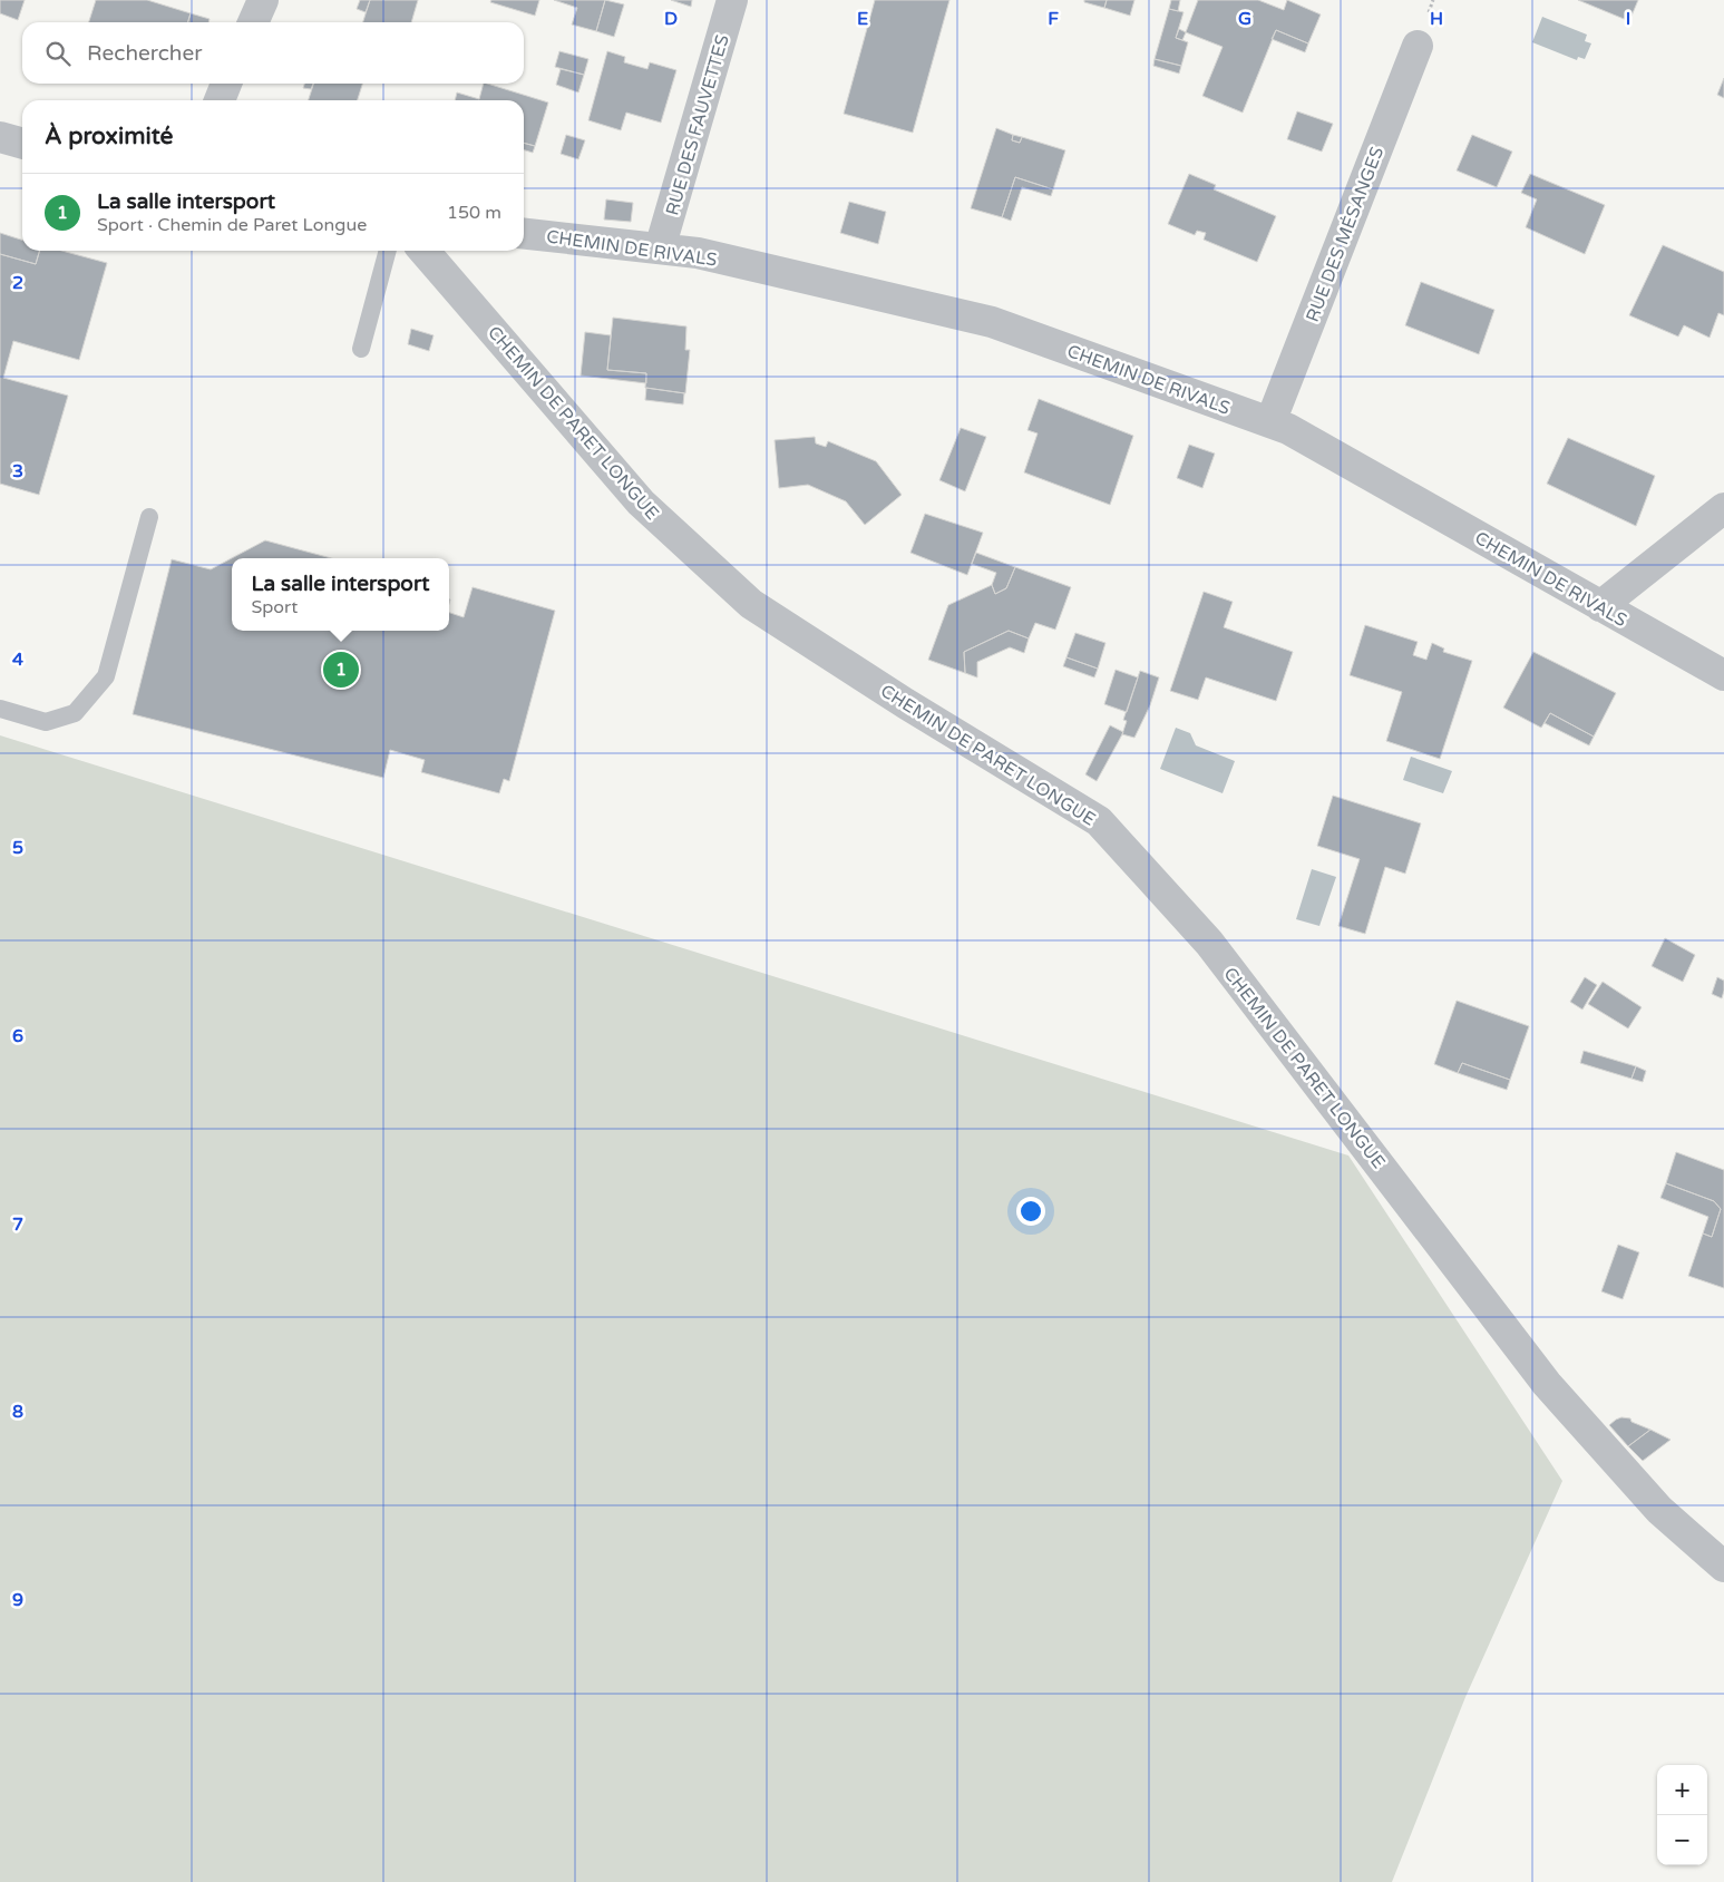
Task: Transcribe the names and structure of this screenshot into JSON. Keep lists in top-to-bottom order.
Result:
{
  "streets": {
    "street": [
      "RUE DES FAUVETTES",
      "RUE DES MÉSANGES",
      "CHEMIN DE RIVALS",
      "CHEMIN DE PARET LONGUE"
    ]
  },
  "crossings": [
    ["RUE DES FAUVETTES", "CHEMIN DE RIVALS"],
    ["RUE DES MÉSANGES", "CHEMIN DE RIVALS"]
  ],
  "page": {
    "search": "Rechercher",
    "heading": "À proximité",
    "list": [
      {
        "mark": "1",
        "name": "La salle intersport",
        "note": "Sport · Chemin de Paret Longue",
        "value": "150 m"
      }
    ],
    "popup": ["La salle intersport", "Sport"],
    "pins": "1",
    "map_buttons": ["+", "−"]
  },
  "grid": {
    "columns": [
      "D",
      "E",
      "F",
      "G",
      "H",
      "I"
    ],
    "rows": [
      "2",
      "3",
      "4",
      "5",
      "6",
      "7",
      "8",
      "9"
    ]
  }
}
